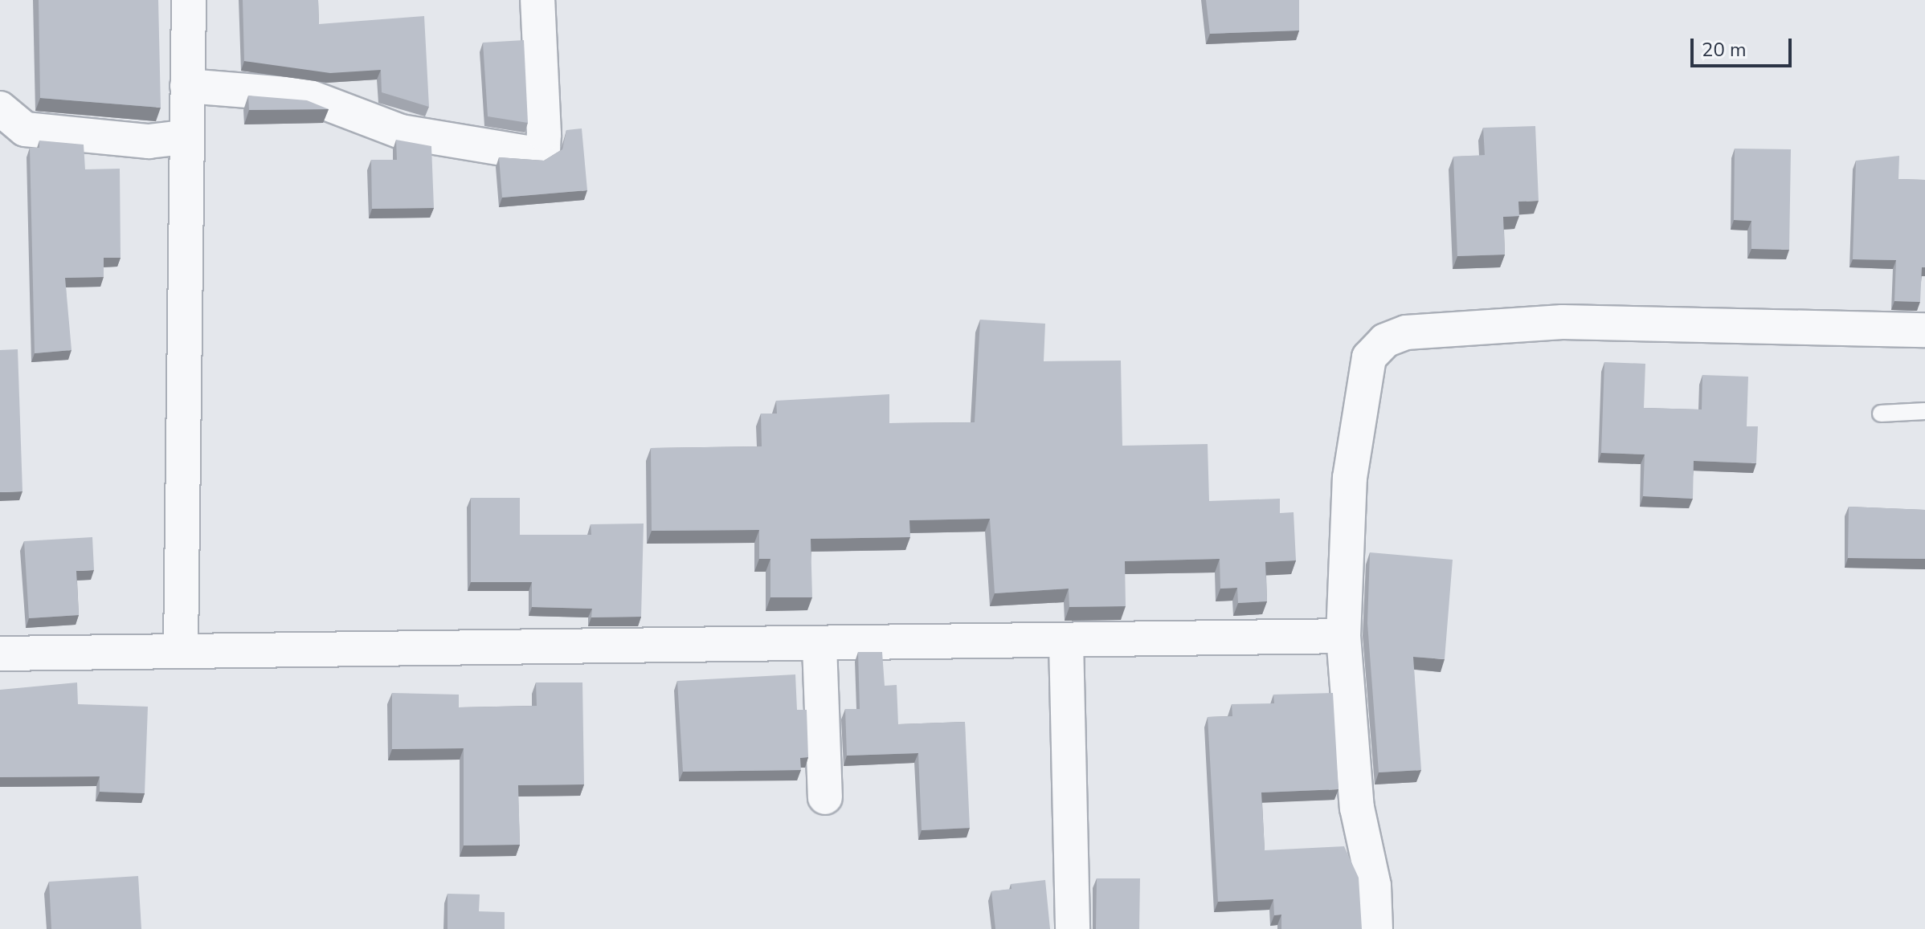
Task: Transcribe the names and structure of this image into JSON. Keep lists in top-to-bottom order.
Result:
{
  "scale_bar": "20 m"
}
